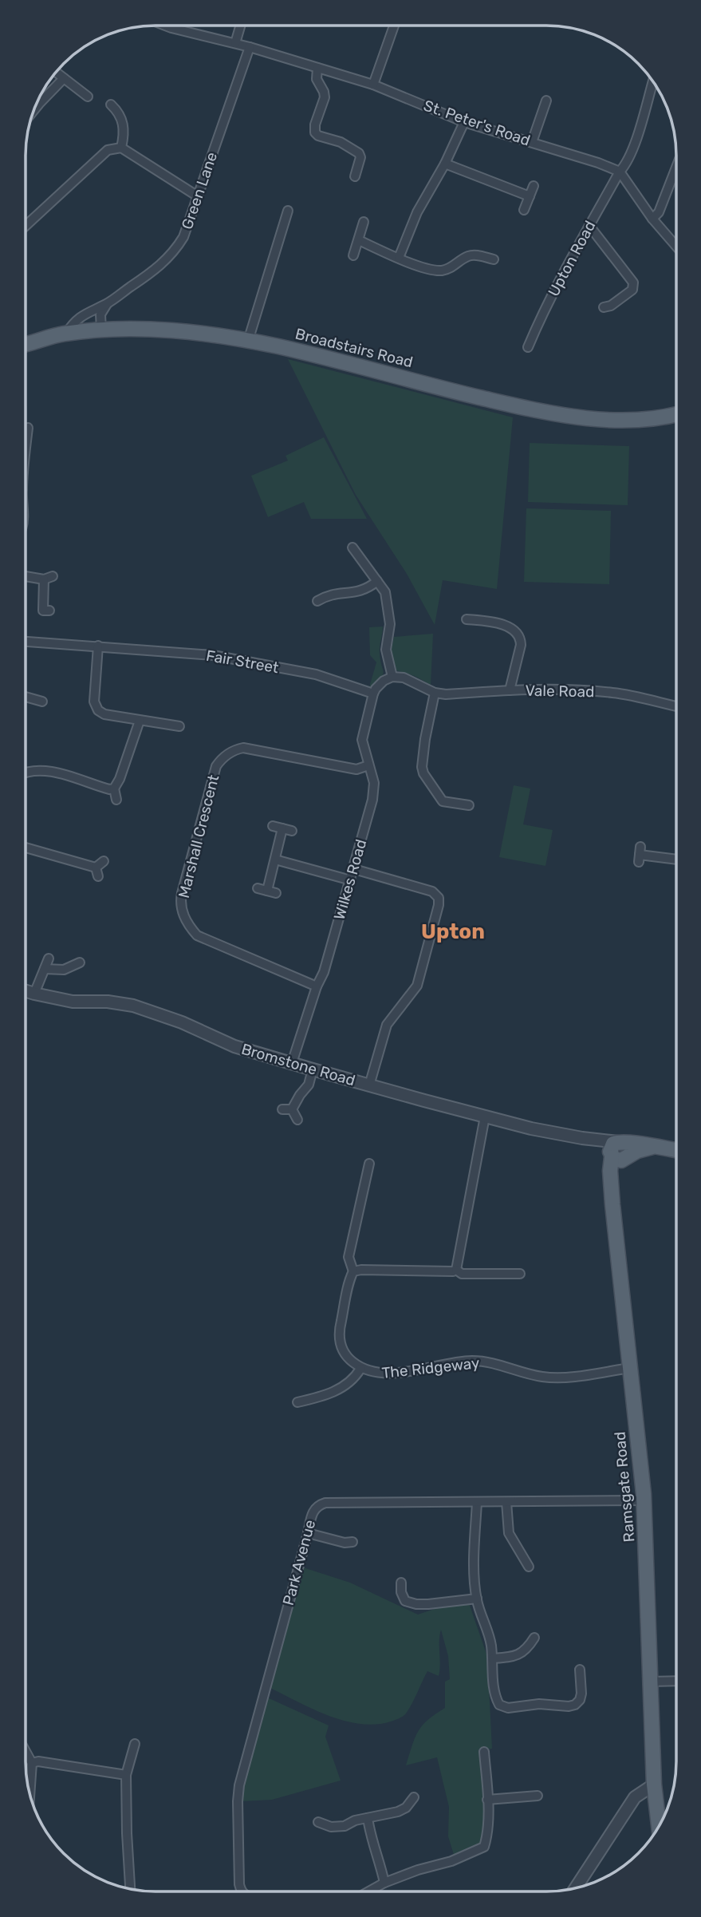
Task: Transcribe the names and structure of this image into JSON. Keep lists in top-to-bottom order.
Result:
{
  "streets": {
    "main road": ["Broadstairs Road", "Ramsgate Road"],
    "street": [
      "St. Peter's Road",
      "Green Lane",
      "Upton Road",
      "Fair Street",
      "Vale Road",
      "Marshall Crescent",
      "Wilkes Road",
      "Bromstone Road",
      "The Ridgeway",
      "Park Avenue"
    ]
  },
  "crossings": [
    ["St. Peter's Road", "Green Lane"],
    ["St. Peter's Road", "Upton Road"],
    ["Green Lane", "Broadstairs Road"],
    ["Fair Street", "Wilkes Road"],
    ["Marshall Crescent", "Wilkes Road"],
    ["Wilkes Road", "Bromstone Road"],
    ["Bromstone Road", "Ramsgate Road"],
    ["The Ridgeway", "Ramsgate Road"],
    ["Ramsgate Road", "Park Avenue"]
  ],
  "districts": ["Upton"]
}
